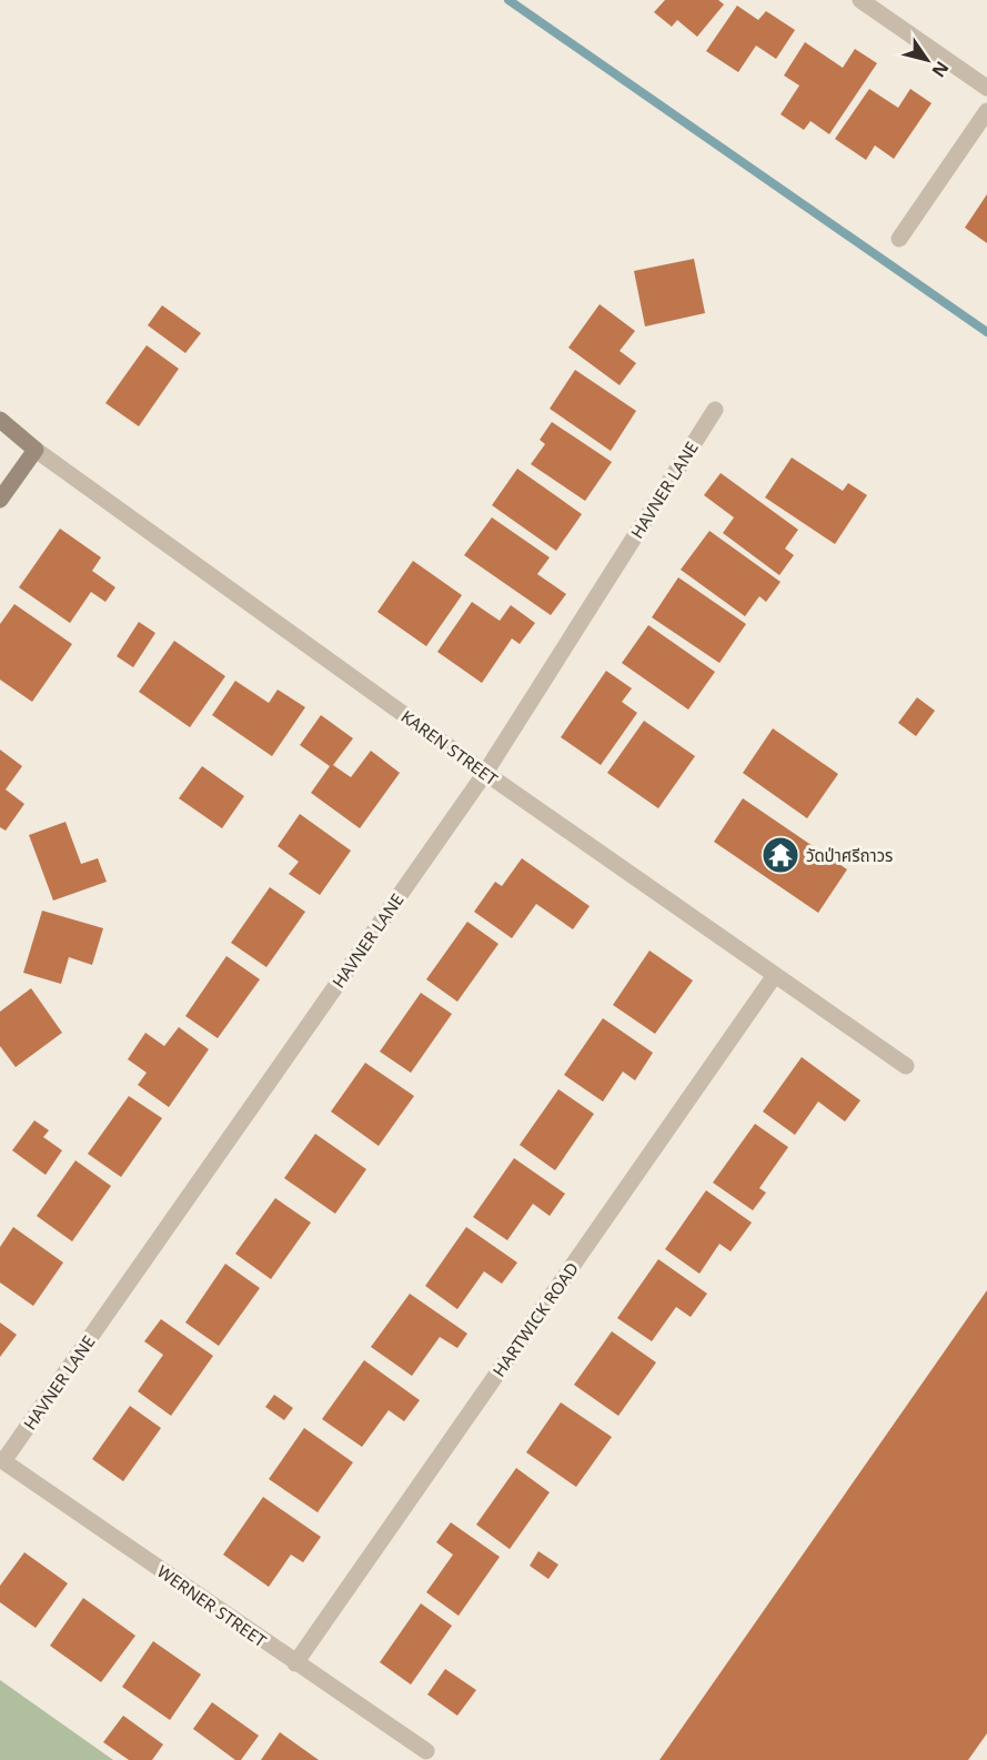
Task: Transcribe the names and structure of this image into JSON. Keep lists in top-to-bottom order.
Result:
{
  "streets": {
    "street": [
      "HAVNER LANE",
      "KAREN STREET",
      "HARTWICK ROAD",
      "WERNER STREET"
    ]
  },
  "crossings": [
    ["HAVNER LANE", "KAREN STREET"],
    ["HAVNER LANE", "WERNER STREET"],
    ["KAREN STREET", "HARTWICK ROAD"],
    ["HARTWICK ROAD", "WERNER STREET"]
  ],
  "places": {
    "temple": ["วัดป่าศรีถาวร"]
  },
  "north": "bottom right"
}
